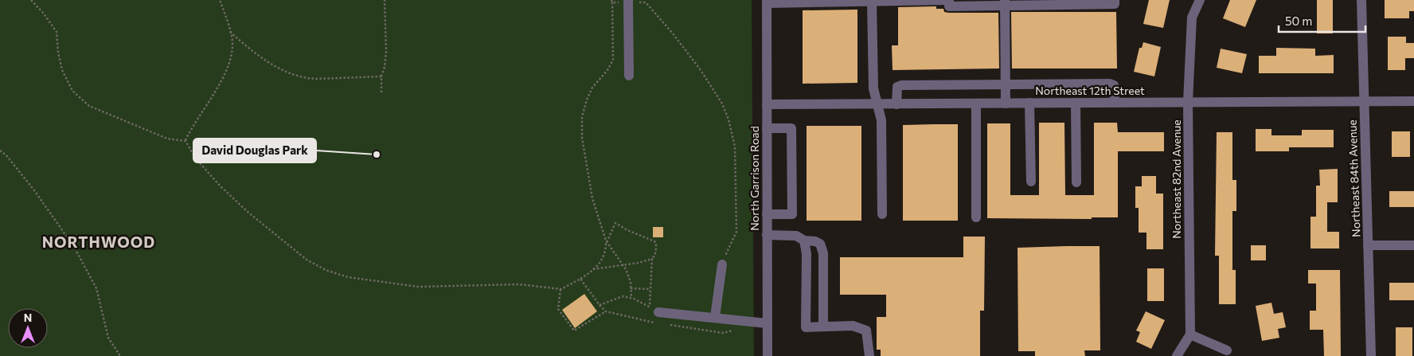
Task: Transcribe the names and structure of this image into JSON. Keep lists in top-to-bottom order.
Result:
{
  "streets": {
    "street": [
      "Northeast 12th Street",
      "North Garrison Road",
      "Northeast 84th Avenue",
      "Northeast 82nd Avenue"
    ]
  },
  "crossings": [
    ["Northeast 12th Street", "North Garrison Road"],
    ["Northeast 12th Street", "Northeast 84th Avenue"],
    ["Northeast 12th Street", "Northeast 82nd Avenue"]
  ],
  "districts": ["NORTHWOOD"],
  "places": ["David Douglas Park"],
  "scale_bar": "50 m",
  "north": "top"
}
